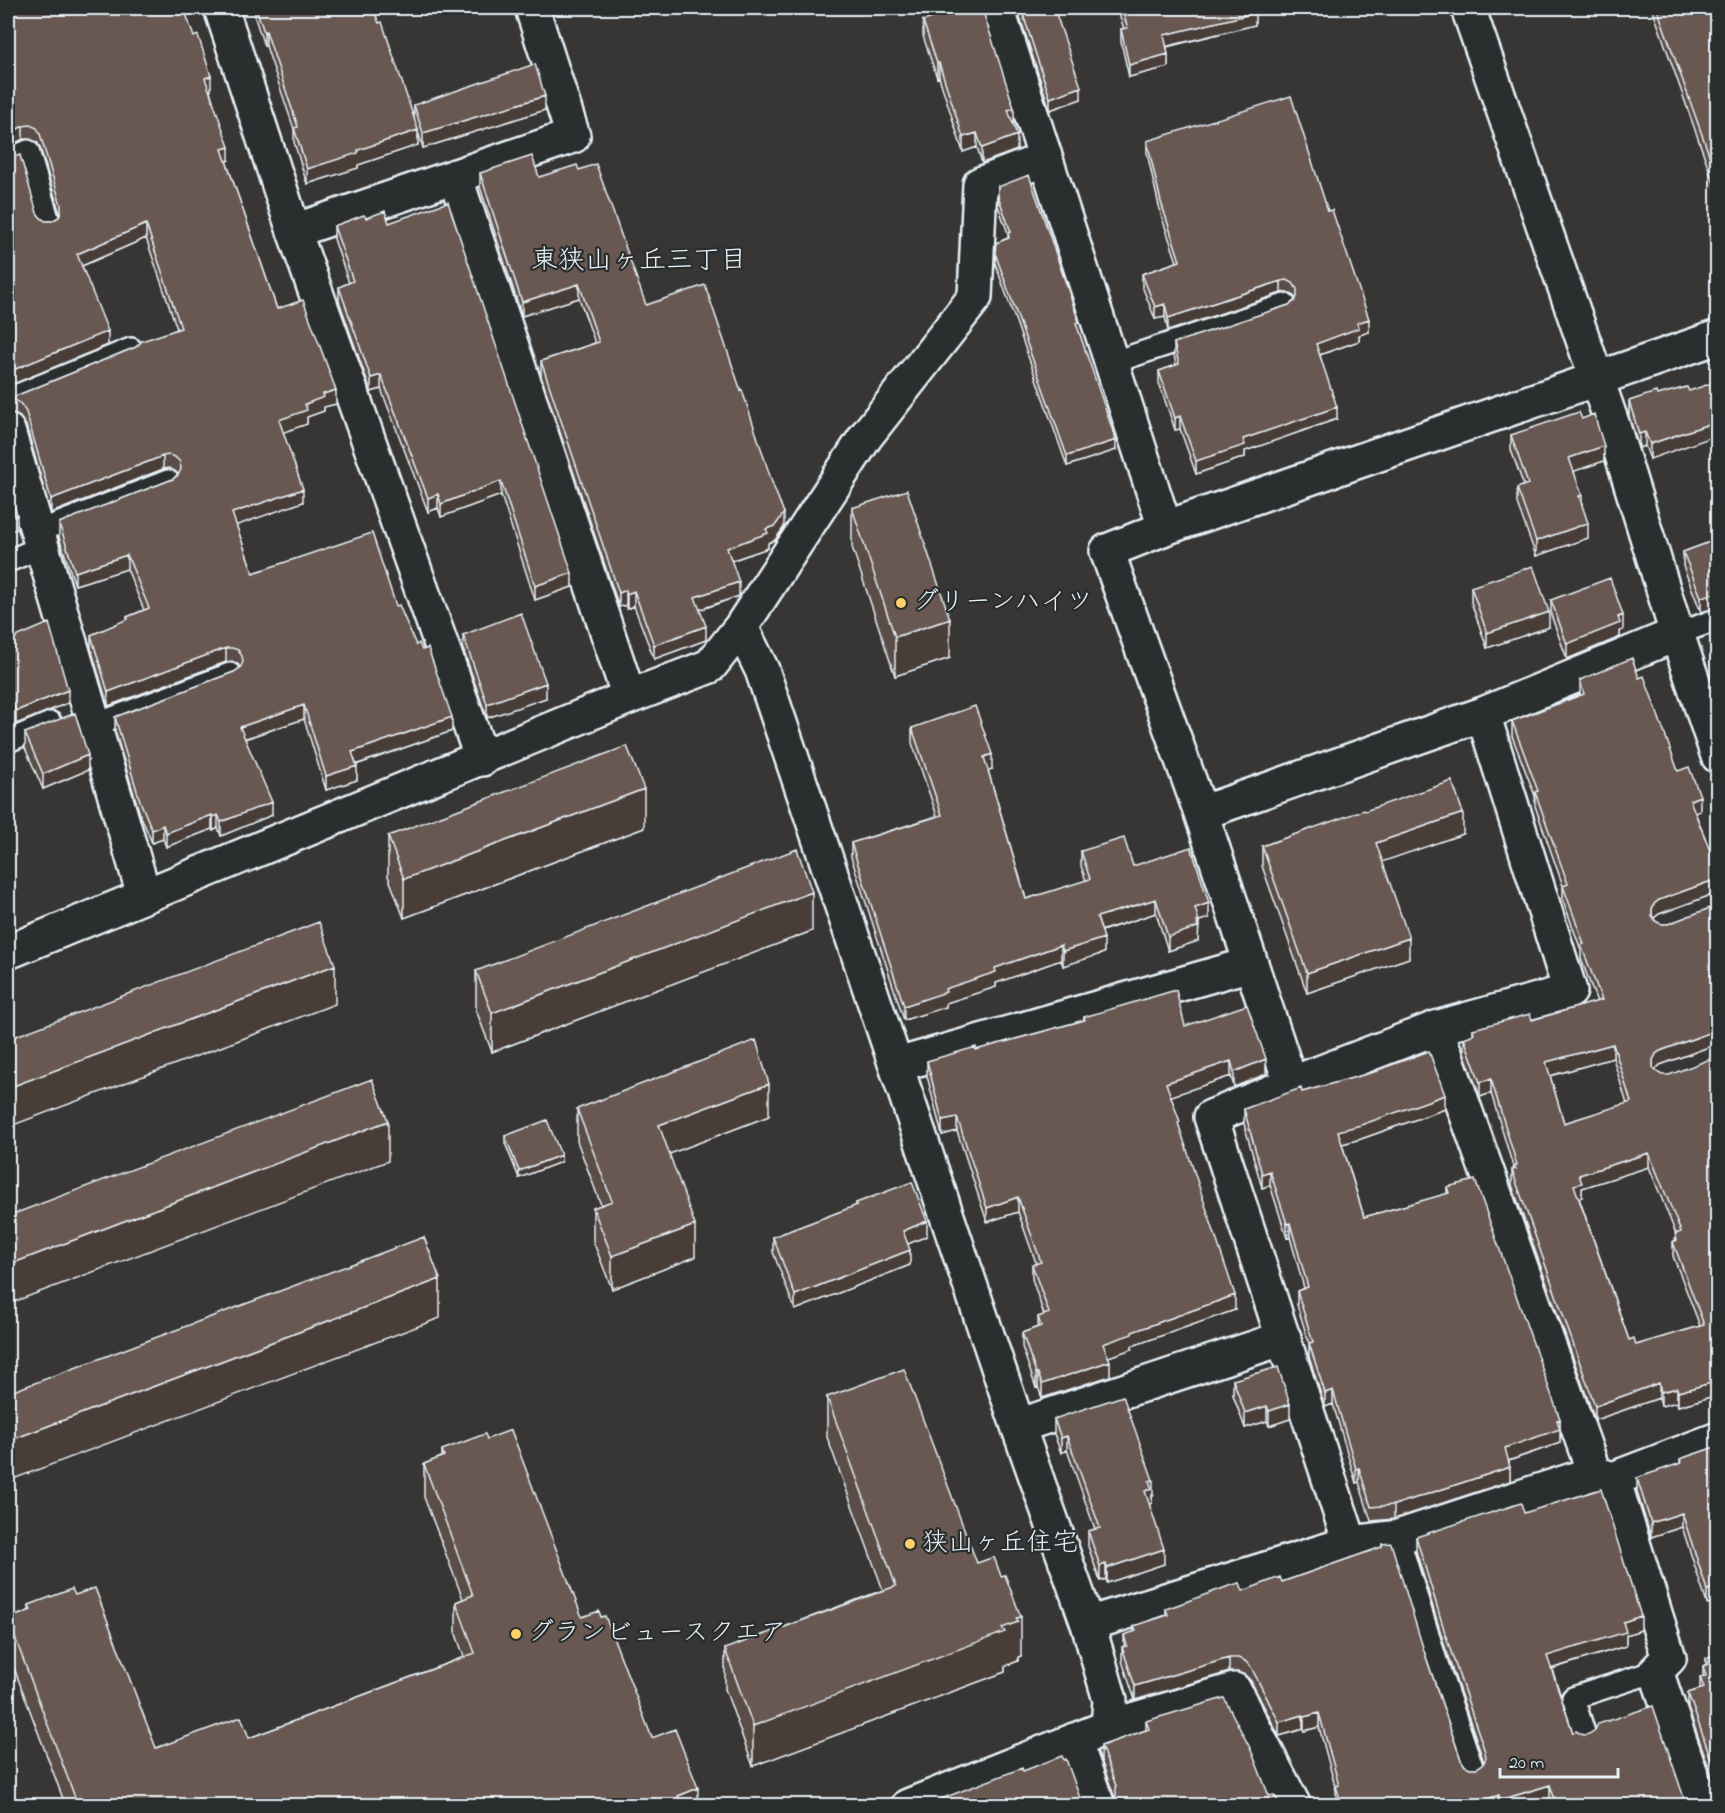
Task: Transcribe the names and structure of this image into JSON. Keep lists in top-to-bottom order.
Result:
{
  "districts": ["東狭山ヶ丘三丁目"],
  "places": ["グリーンハイツ", "狭山ヶ丘住宅", "グランビュースクエア"],
  "scale_bar": "20 m"
}
